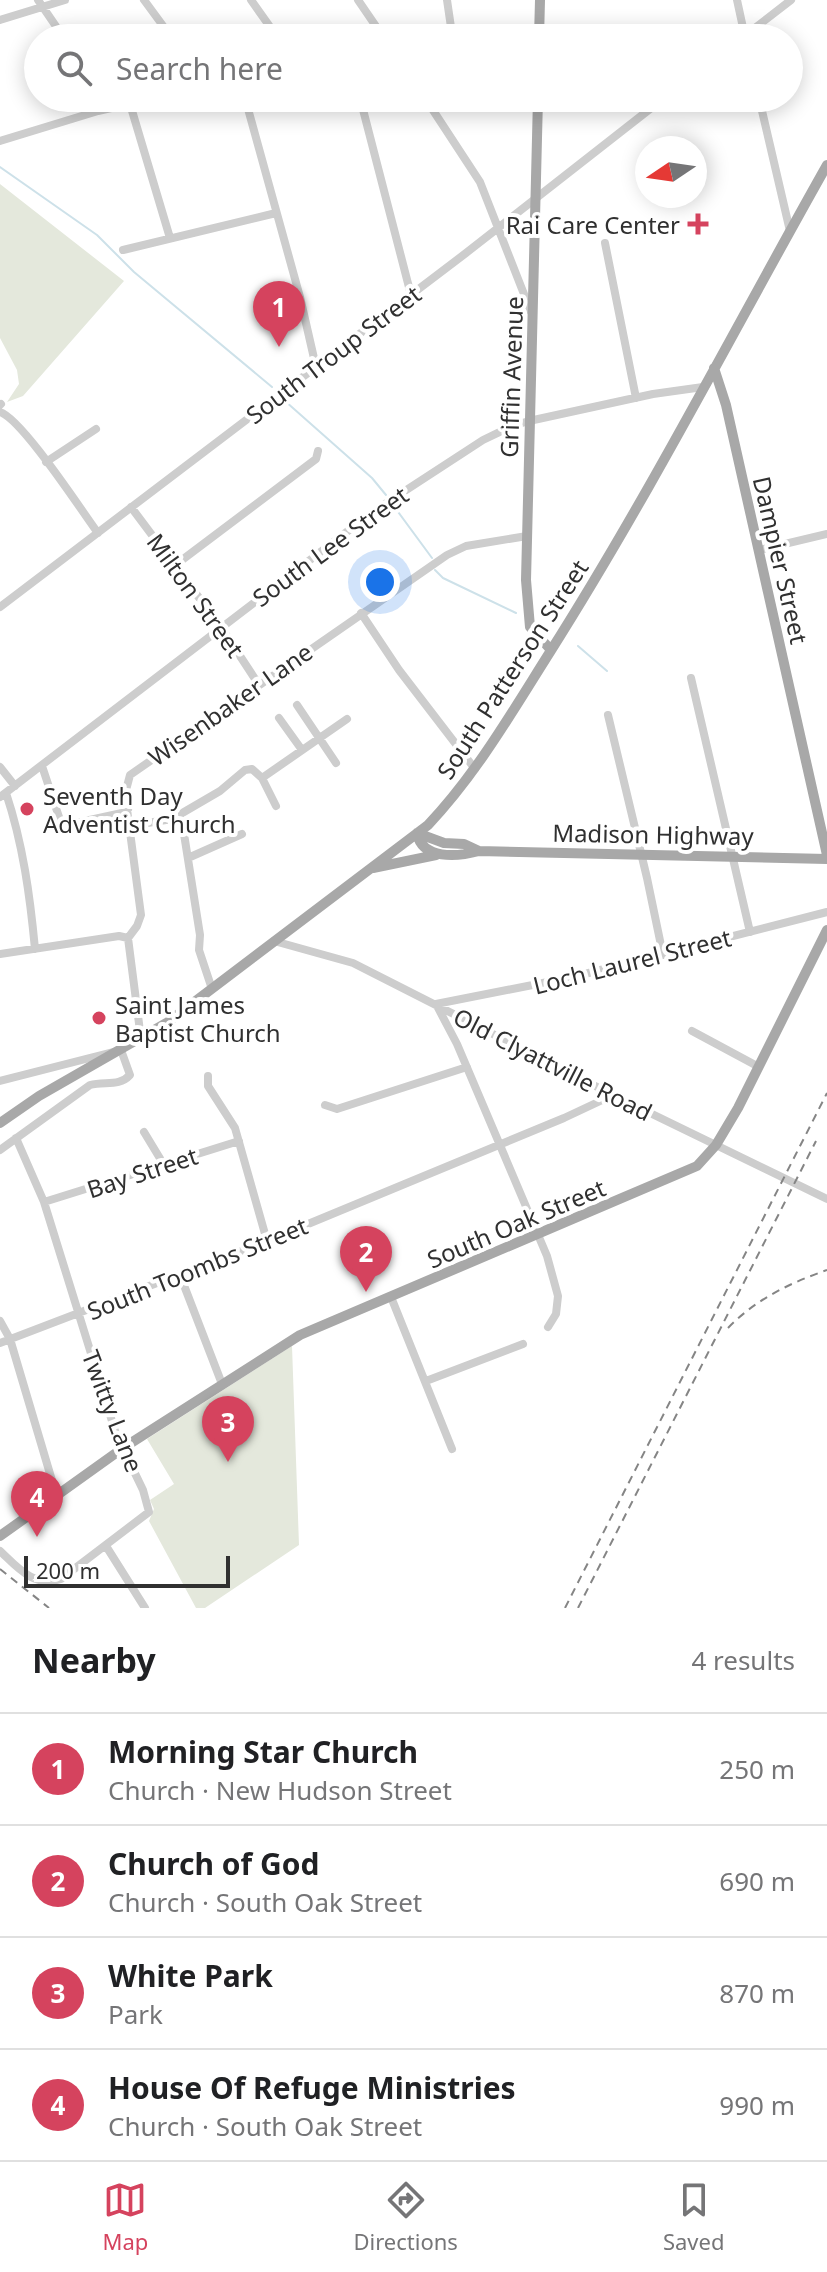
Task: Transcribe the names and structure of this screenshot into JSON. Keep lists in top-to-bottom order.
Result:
{
  "streets": {
    "main road": [
      "Griffin Avenue",
      "Dampier Street",
      "South Patterson Street",
      "Madison Highway",
      "South Oak Street"
    ],
    "street": [
      "South Troup Street",
      "South Lee Street",
      "Milton Street",
      "Wisenbaker Lane",
      "Loch Laurel Street",
      "Old Clyattville Road",
      "Bay Street",
      "South Toombs Street",
      "Twitty Lane"
    ]
  },
  "crossings": [
    ["South Troup Street", "Griffin Avenue"],
    ["South Troup Street", "Milton Street"],
    ["Griffin Avenue", "South Lee Street"],
    ["Griffin Avenue", "South Patterson Street"],
    ["Griffin Avenue", "Wisenbaker Lane"],
    ["South Lee Street", "Milton Street"],
    ["South Lee Street", "South Patterson Street"],
    ["Dampier Street", "South Patterson Street"],
    ["Dampier Street", "Madison Highway"],
    ["Milton Street", "Wisenbaker Lane"],
    ["South Patterson Street", "Wisenbaker Lane"],
    ["South Patterson Street", "Madison Highway"],
    ["South Patterson Street", "Old Clyattville Road"],
    ["Loch Laurel Street", "Old Clyattville Road"],
    ["Old Clyattville Road", "South Oak Street"],
    ["Old Clyattville Road", "South Toombs Street"],
    ["Bay Street", "Twitty Lane"],
    ["South Oak Street", "Twitty Lane"],
    ["South Toombs Street", "Twitty Lane"]
  ],
  "places": {
    "health": ["Rai Care Center"],
    "other": ["Seventh Day Adventist Church", "Saint James Baptist Church"]
  },
  "scale_bar": "200 m",
  "north": "left",
  "page": {
    "search": "Search here",
    "pins": [
      "1",
      "2",
      "3",
      "4"
    ],
    "scale": "200 m",
    "heading": ["Nearby", "4 results"],
    "list": [
      {
        "mark": "1",
        "name": "Morning Star Church",
        "note": "Church · New Hudson Street",
        "value": "250 m"
      },
      {
        "mark": "2",
        "name": "Church of God",
        "note": "Church · South Oak Street",
        "value": "690 m"
      },
      {
        "mark": "3",
        "name": "White Park",
        "note": "Park",
        "value": "870 m"
      },
      {
        "mark": "4",
        "name": "House Of Refuge Ministries",
        "note": "Church · South Oak Street",
        "value": "990 m"
      }
    ],
    "nav": ["Map", "Directions", "Saved"]
  }
}
